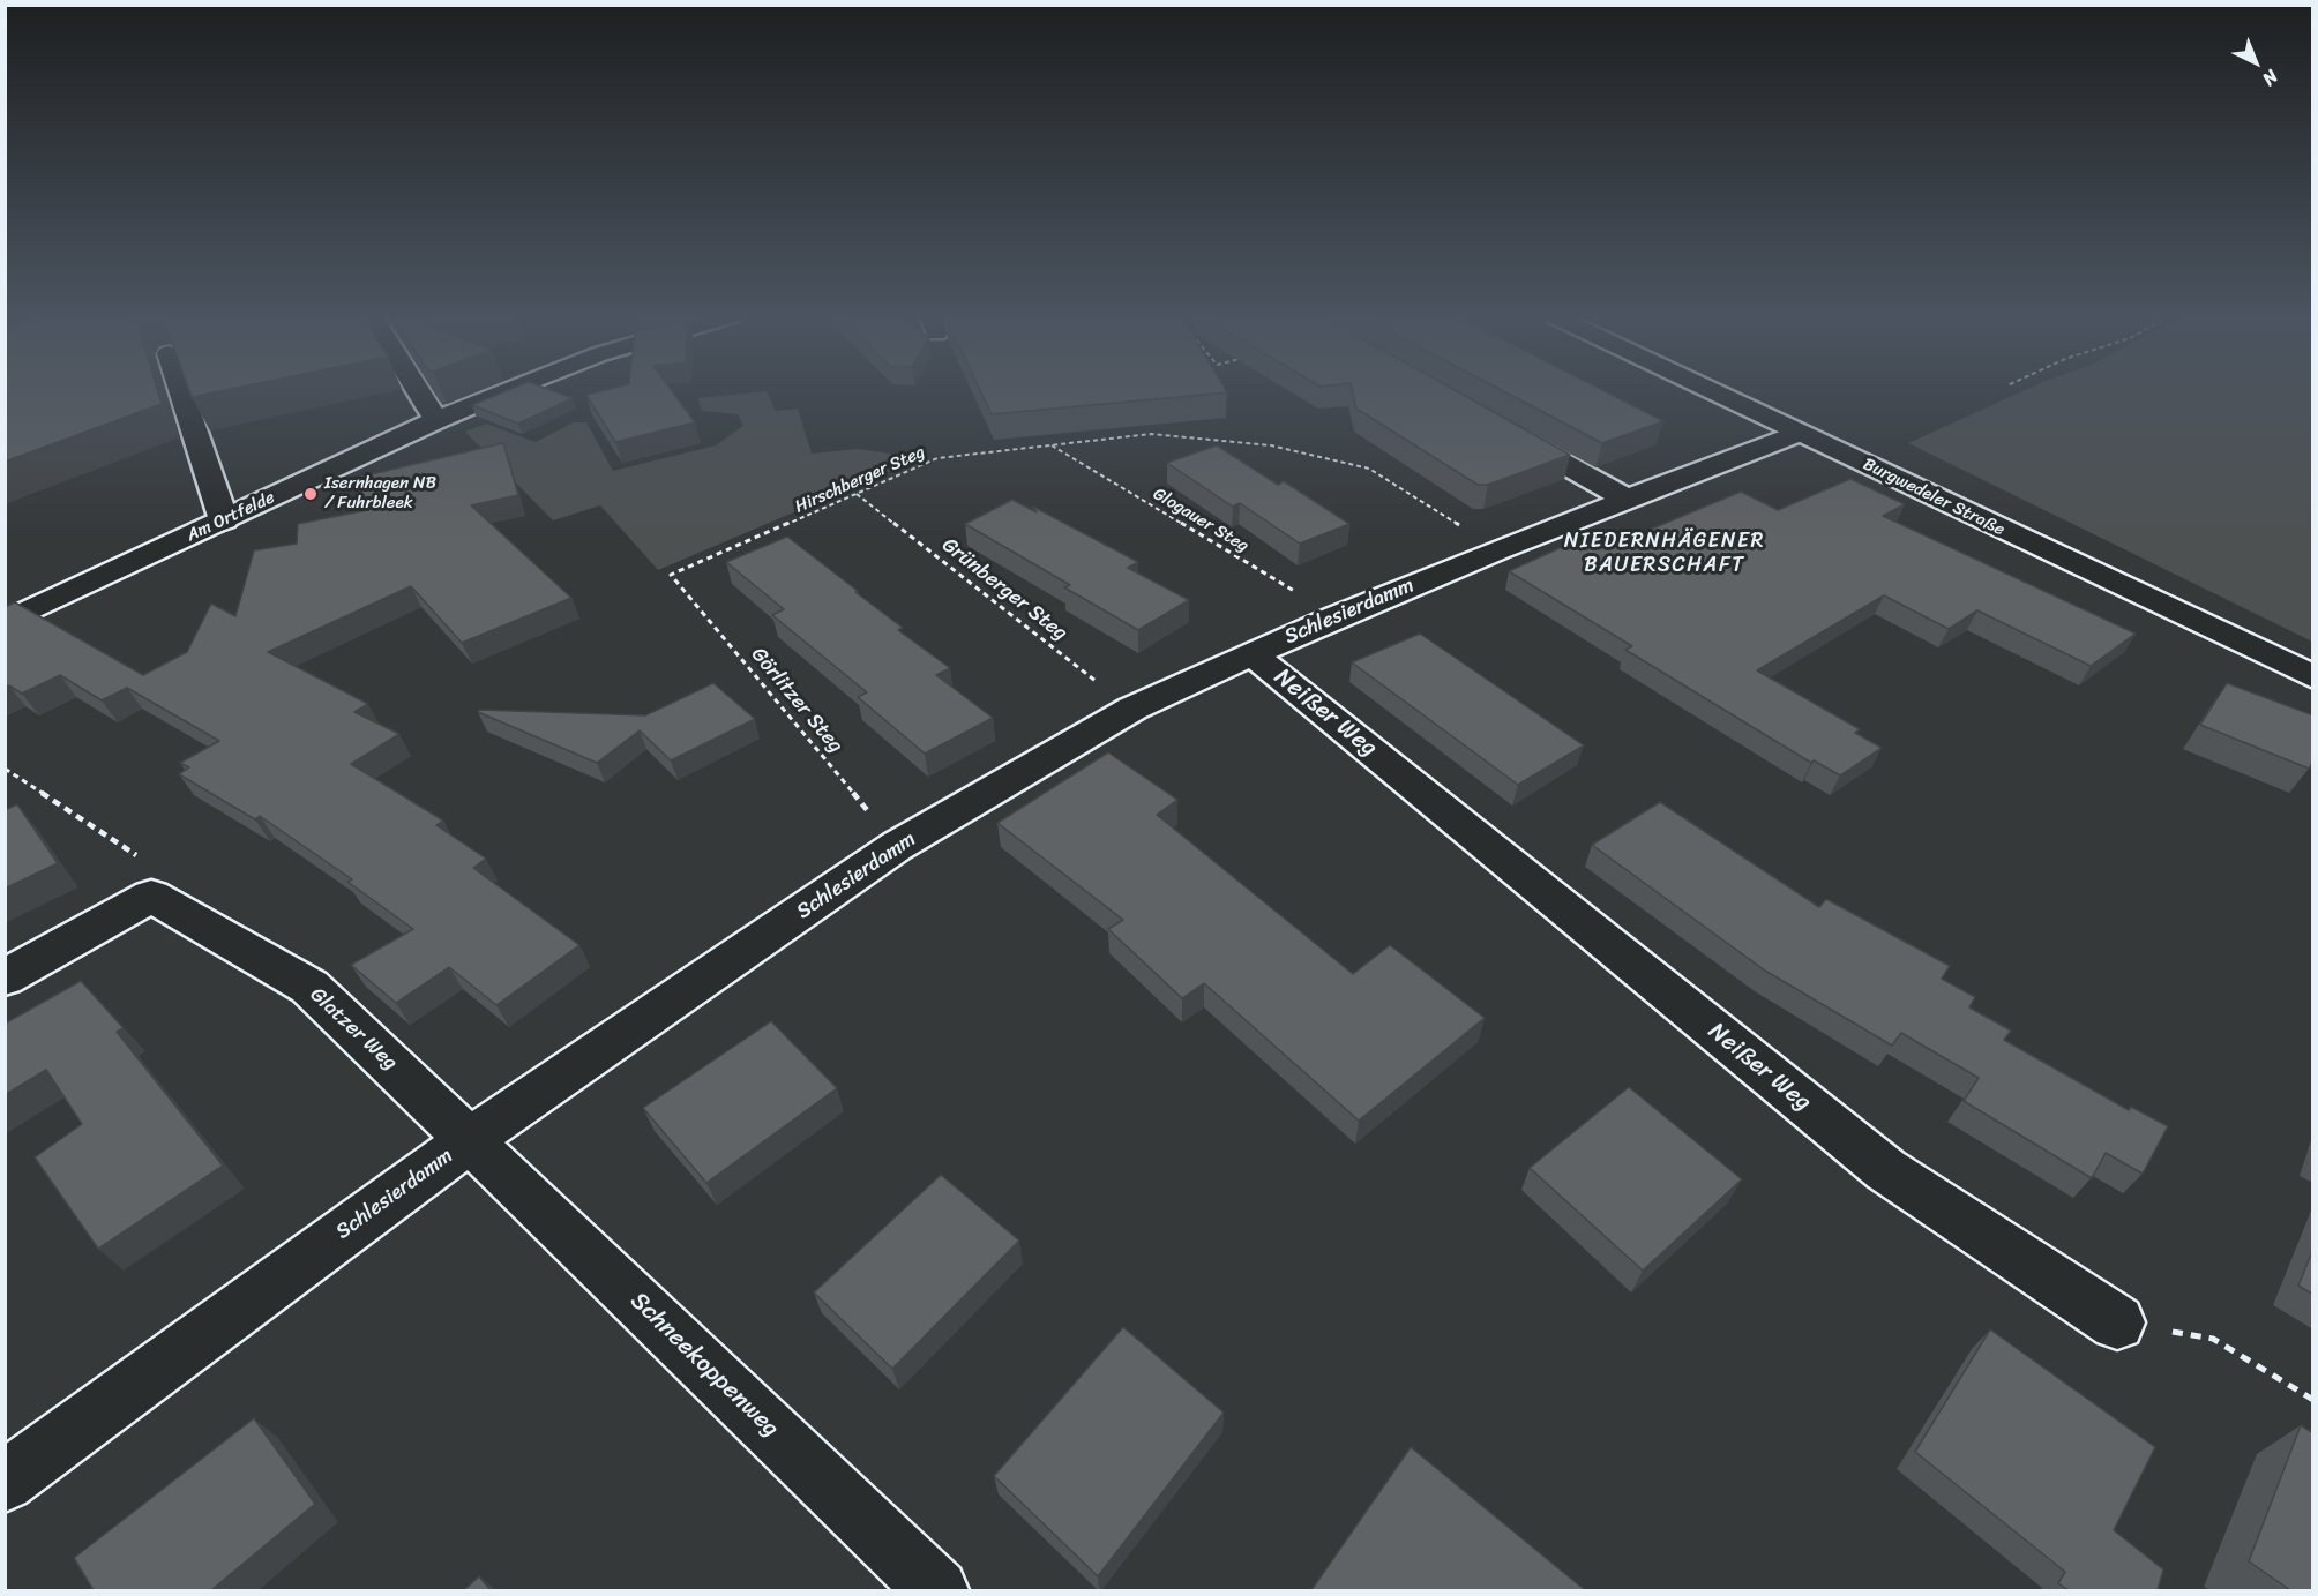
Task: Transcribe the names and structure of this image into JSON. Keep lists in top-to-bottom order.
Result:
{
  "streets": {
    "street": [
      "Burgwedeler Straße",
      "Am Ortfelde",
      "Schlesierdamm",
      "Neißer Weg",
      "Glatzer Weg",
      "Schneekoppenweg"
    ],
    "path": [
      "Hirschberger Steg",
      "Glogauer Steg",
      "Grünberger Steg",
      "Görlitzer Steg"
    ]
  },
  "crossings": [
    ["Hirschberger Steg", "Glogauer Steg"],
    ["Hirschberger Steg", "Grünberger Steg"],
    ["Hirschberger Steg", "Schlesierdamm"],
    ["Hirschberger Steg", "Görlitzer Steg"],
    ["Burgwedeler Straße", "Schlesierdamm"],
    ["Glogauer Steg", "Schlesierdamm"],
    ["Grünberger Steg", "Schlesierdamm"],
    ["Schlesierdamm", "Görlitzer Steg"],
    ["Schlesierdamm", "Neißer Weg"],
    ["Schlesierdamm", "Glatzer Weg"],
    ["Schlesierdamm", "Schneekoppenweg"],
    ["Glatzer Weg", "Schneekoppenweg"]
  ],
  "districts": ["NIEDERNHÄGENER BAUERSCHAFT"],
  "places": ["Isernhagen NB / Fuhrbleek"],
  "north": "bottom right"
}
